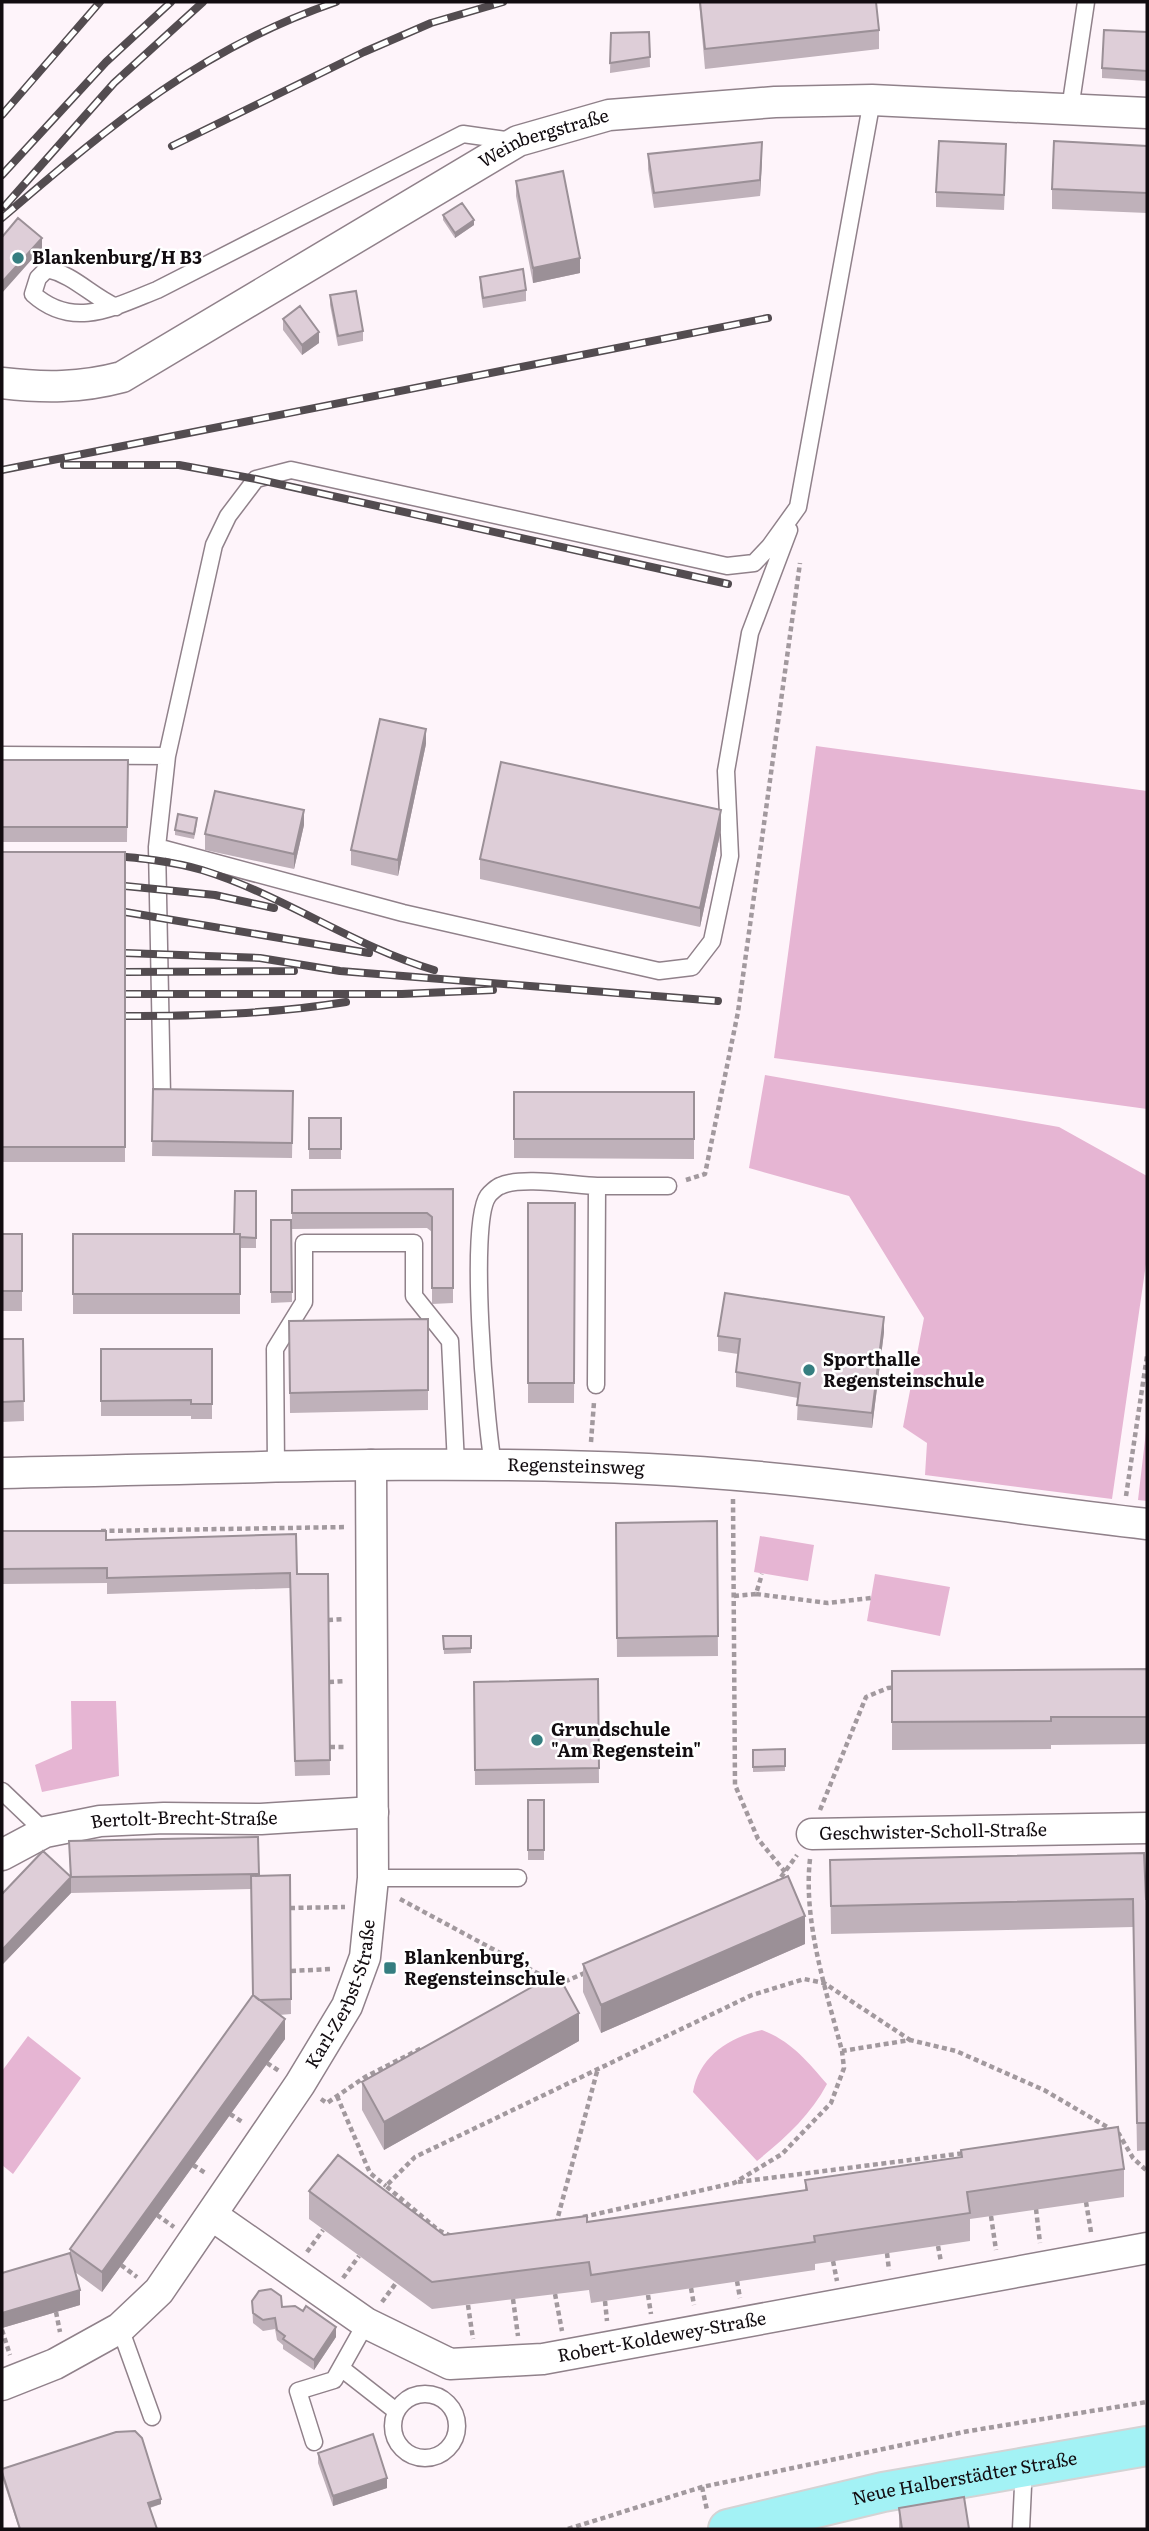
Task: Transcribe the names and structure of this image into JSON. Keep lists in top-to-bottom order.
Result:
{
  "streets": {
    "main road": ["Neue Halberstädter Straße"],
    "street": [
      "Weinbergstraße",
      "Regensteinsweg",
      "Bertolt-Brecht-Straße",
      "Geschwister-Scholl-Straße",
      "Karl-Zerbst-Straße",
      "Robert-Koldewey-Straße"
    ]
  },
  "crossings": [
    ["Regensteinsweg", "Karl-Zerbst-Straße"],
    ["Bertolt-Brecht-Straße", "Karl-Zerbst-Straße"],
    ["Karl-Zerbst-Straße", "Robert-Koldewey-Straße"]
  ],
  "places": {
    "other": ["Blankenburg/H B3", "Sporthalle Regensteinschule", "Grundschule \"Am Regenstein\""],
    "transit": ["Blankenburg, Regensteinschule"]
  }
}
